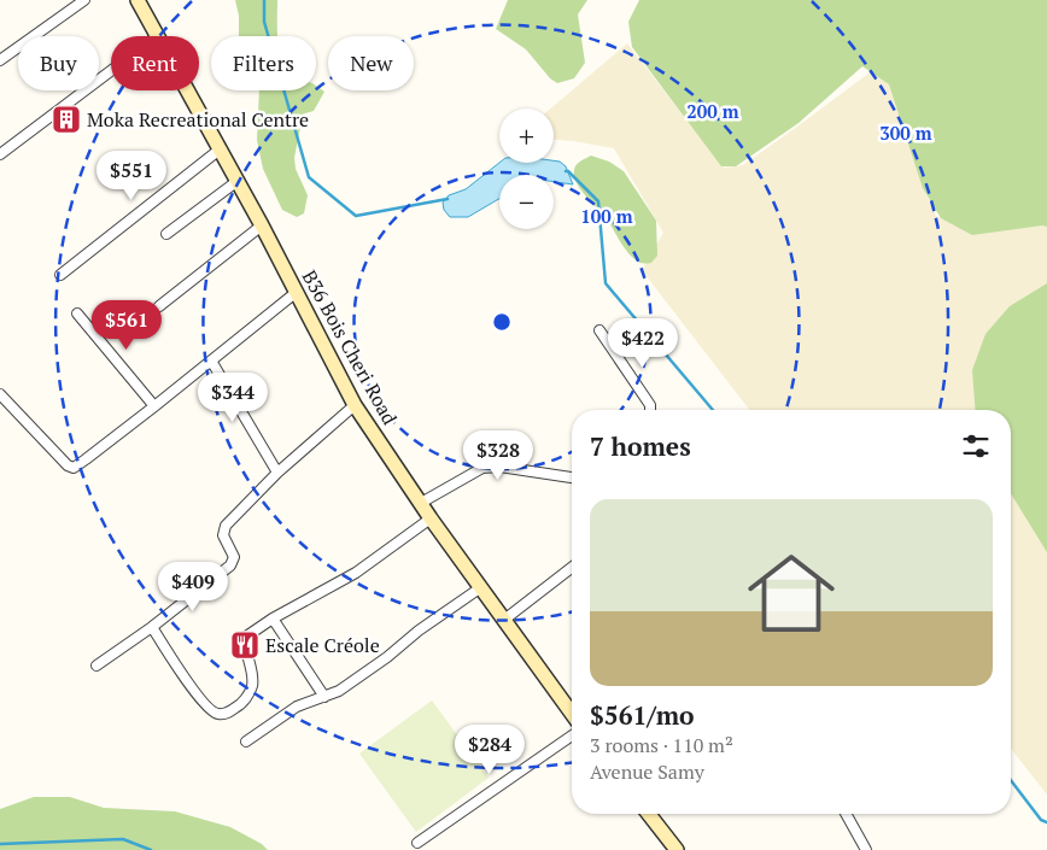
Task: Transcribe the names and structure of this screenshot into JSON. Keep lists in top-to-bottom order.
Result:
{
  "streets": {
    "main road": ["B36 Bois Cheri Road"]
  },
  "places": {
    "building": ["Moka Recreational Centre"],
    "restaurant": ["Escale Créole"]
  },
  "page": {
    "chip": [
      "Buy",
      "Rent",
      "Filters",
      "New"
    ],
    "map_buttons": ["+", "−"],
    "price": [
      "$551",
      "$561",
      "$422",
      "$344",
      "$328",
      "$409",
      "$284"
    ],
    "heading": "7 homes",
    "list": [
      {
        "name": "$561/mo",
        "note": "3 rooms · 110 m² · Avenue Samy"
      }
    ]
  },
  "rings": ["200 m", "300 m", "100 m"]
}
